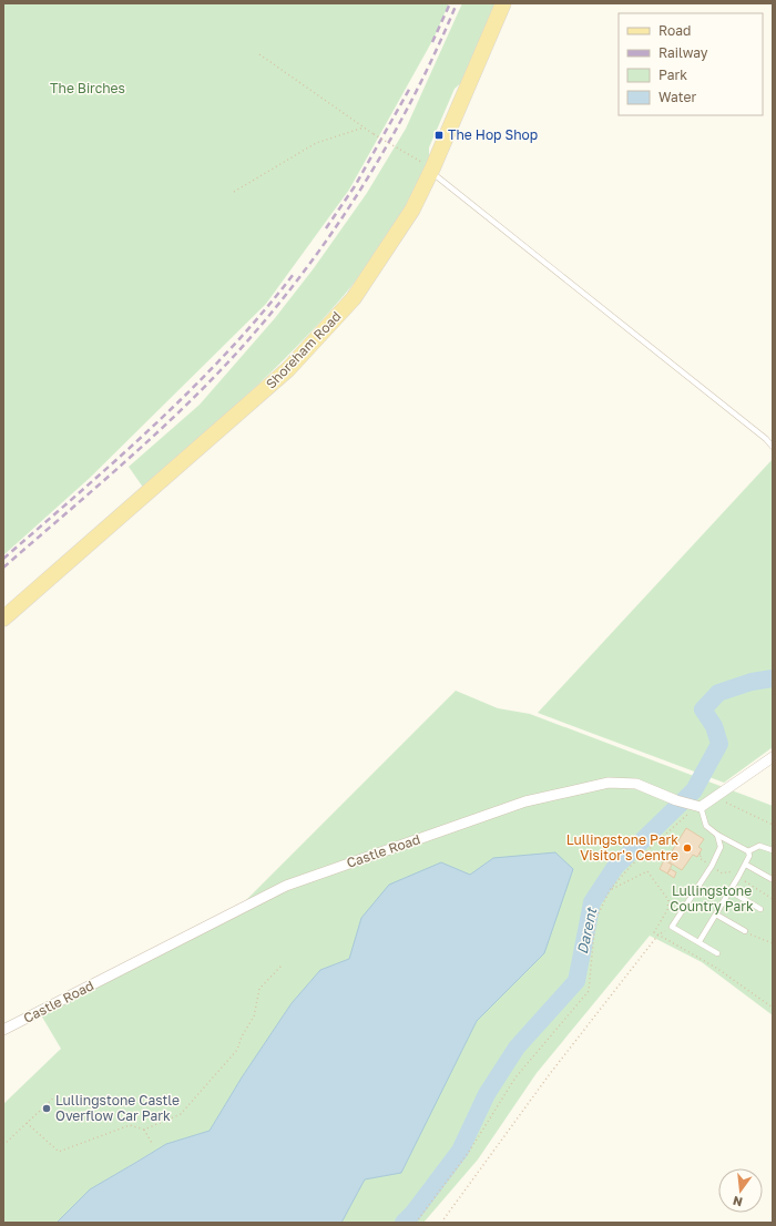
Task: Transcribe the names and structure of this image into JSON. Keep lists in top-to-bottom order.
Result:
{
  "streets": {
    "main road": ["Shoreham Road"],
    "street": ["Castle Road"]
  },
  "water": ["Darent"],
  "parks": ["The Birches", "Lullingstone Country Park"],
  "places": {
    "transit": ["The Hop Shop"],
    "other": ["Lullingstone Park Visitor's Centre", "Lullingstone Castle Overflow Car Park"]
  },
  "legend": [
    "Road",
    "Railway",
    "Park",
    "Water"
  ],
  "north": "bottom"
}
